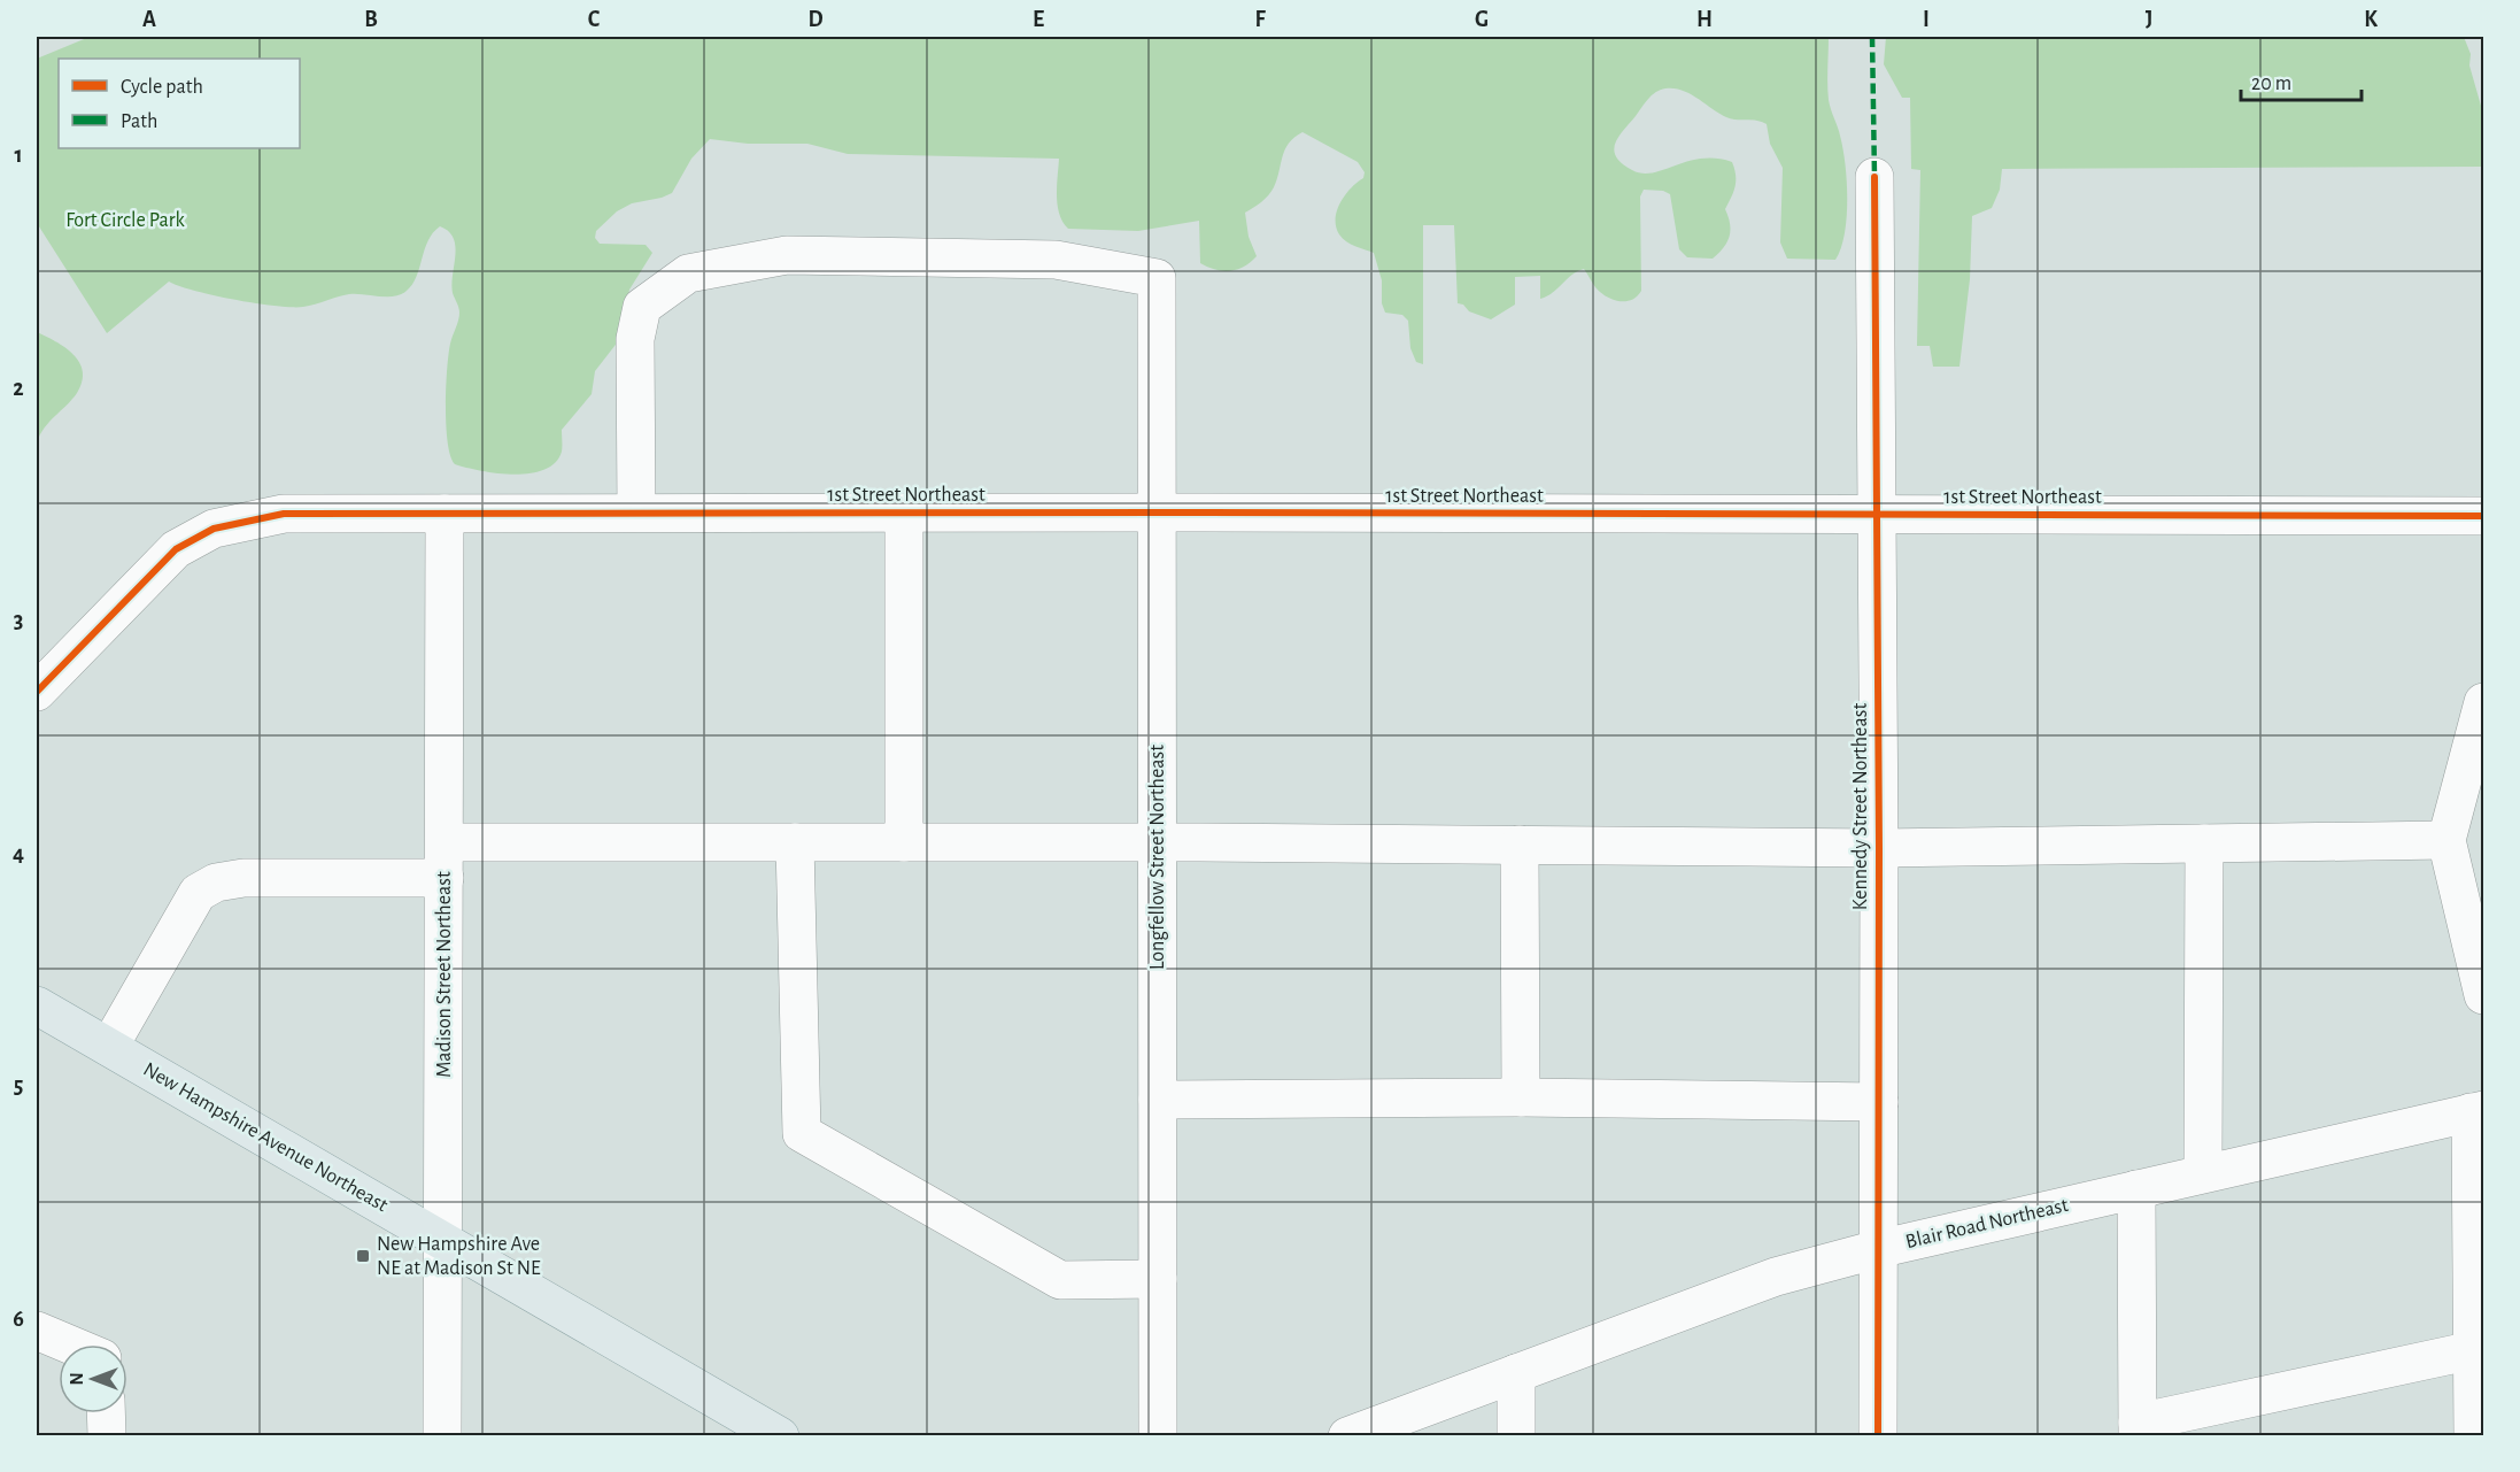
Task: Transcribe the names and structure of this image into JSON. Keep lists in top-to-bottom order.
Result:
{
  "streets": {
    "main road": ["New Hampshire Avenue Northeast"],
    "street": [
      "1st Street Northeast",
      "Kennedy Street Northeast",
      "Longfellow Street Northeast",
      "Madison Street Northeast",
      "Blair Road Northeast"
    ]
  },
  "crossings": [
    ["1st Street Northeast", "Kennedy Street Northeast"],
    ["1st Street Northeast", "Longfellow Street Northeast"],
    ["1st Street Northeast", "Madison Street Northeast"],
    ["Kennedy Street Northeast", "Blair Road Northeast"],
    ["Madison Street Northeast", "New Hampshire Avenue Northeast"]
  ],
  "parks": ["Fort Circle Park"],
  "places": {
    "transit": ["New Hampshire Ave NE at Madison St NE"]
  },
  "legend": ["Cycle path", "Path"],
  "scale_bar": "20 m",
  "north": "left",
  "grid": {
    "columns": [
      "A",
      "B",
      "C",
      "D",
      "E",
      "F",
      "G",
      "H",
      "I",
      "J",
      "K"
    ],
    "rows": [
      "1",
      "2",
      "3",
      "4",
      "5",
      "6"
    ]
  }
}
